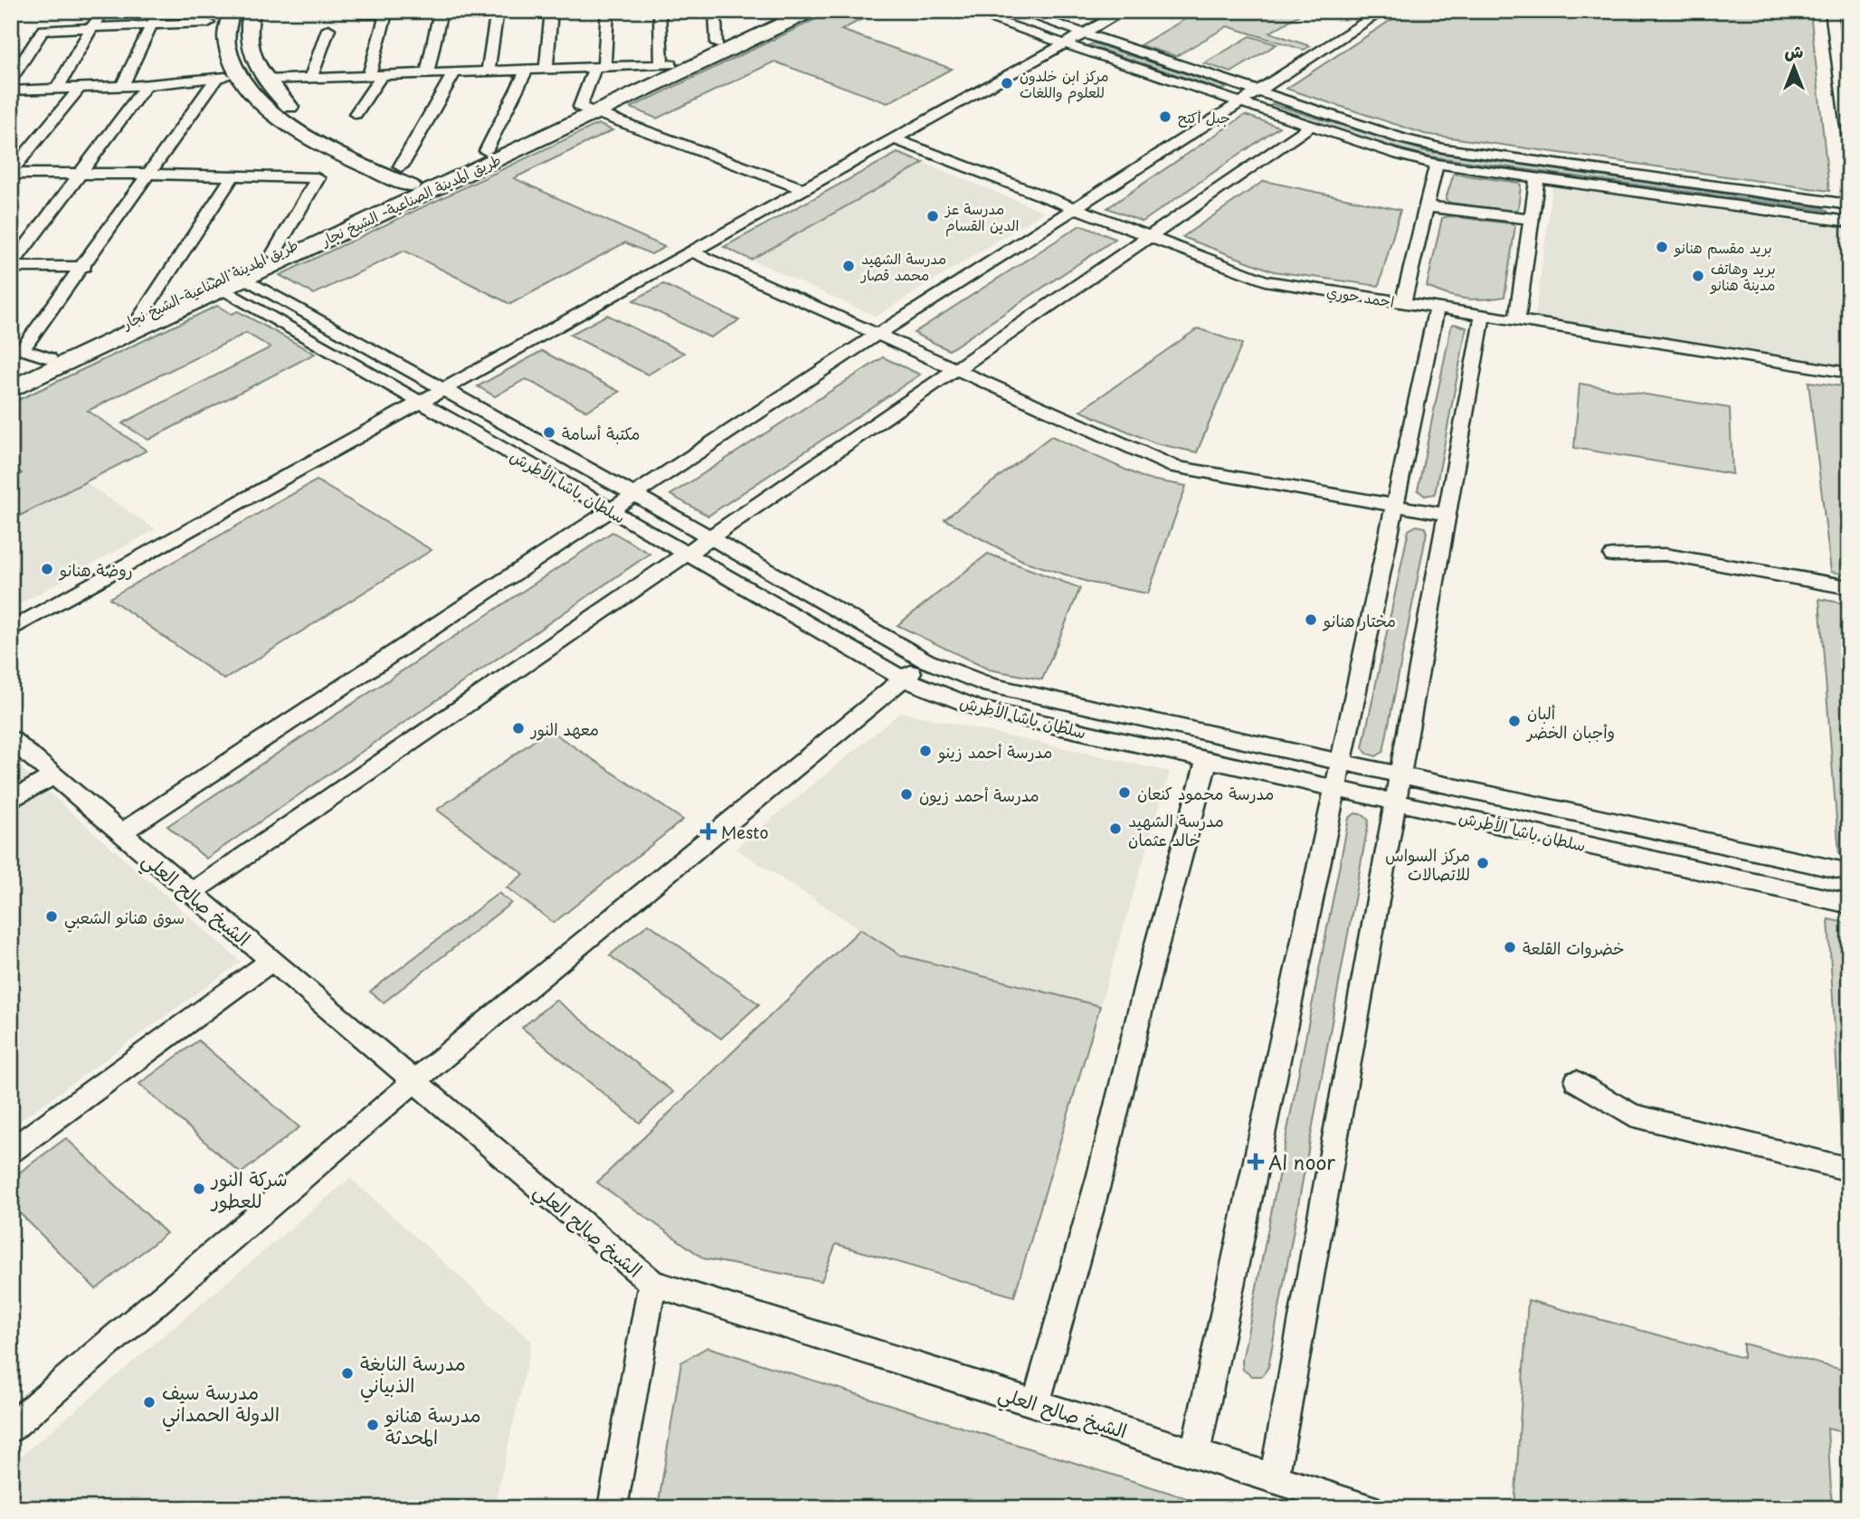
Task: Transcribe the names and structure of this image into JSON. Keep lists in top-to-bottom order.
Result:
{
  "streets": {
    "main road": ["طريق المدينة الصناعية- الشيخ نجار", "طريق المدينة الصناعية-الشيخ نجار"],
    "street": ["احمد حوري", "سلطان باشا الأطرش", "الشيخ صالح العلي"]
  },
  "crossings": [
    ["طريق المدينة الصناعية- الشيخ نجار", "طريق المدينة الصناعية-الشيخ نجار"],
    ["طريق المدينة الصناعية- الشيخ نجار", "سلطان باشا الأطرش"],
    ["طريق المدينة الصناعية-الشيخ نجار", "سلطان باشا الأطرش"]
  ],
  "places": {
    "other": [
      "مركز ابن خلدون للعلوم واللغات",
      "جبل أكتح",
      "مدرسة عز الدين القسام",
      "بريد مقسم هنانو",
      "مدرسة الشهيد محمد قصار",
      "بريد وهاتف مدينة هنانو",
      "مكتبة أسامة",
      "روضة هنانو",
      "مختار هنانو",
      "ألبان وأجبان الخضر",
      "معهد النور",
      "مدرسة أحمد زينو",
      "مدرسة محمود كنعان",
      "مدرسة أحمد زيون",
      "مدرسة الشهيد خالد عثمان",
      "مركز السواس للاتصالات",
      "سوق هنانو الشعبي",
      "خضروات القلعة",
      "شركة النور للعطور",
      "مدرسة النابغة الذبياني",
      "مدرسة سيف الدولة الحمداني",
      "مدرسة هنانو المحدثة"
    ],
    "health": ["Mesto", "Al noor"]
  },
  "north": "top"
}
